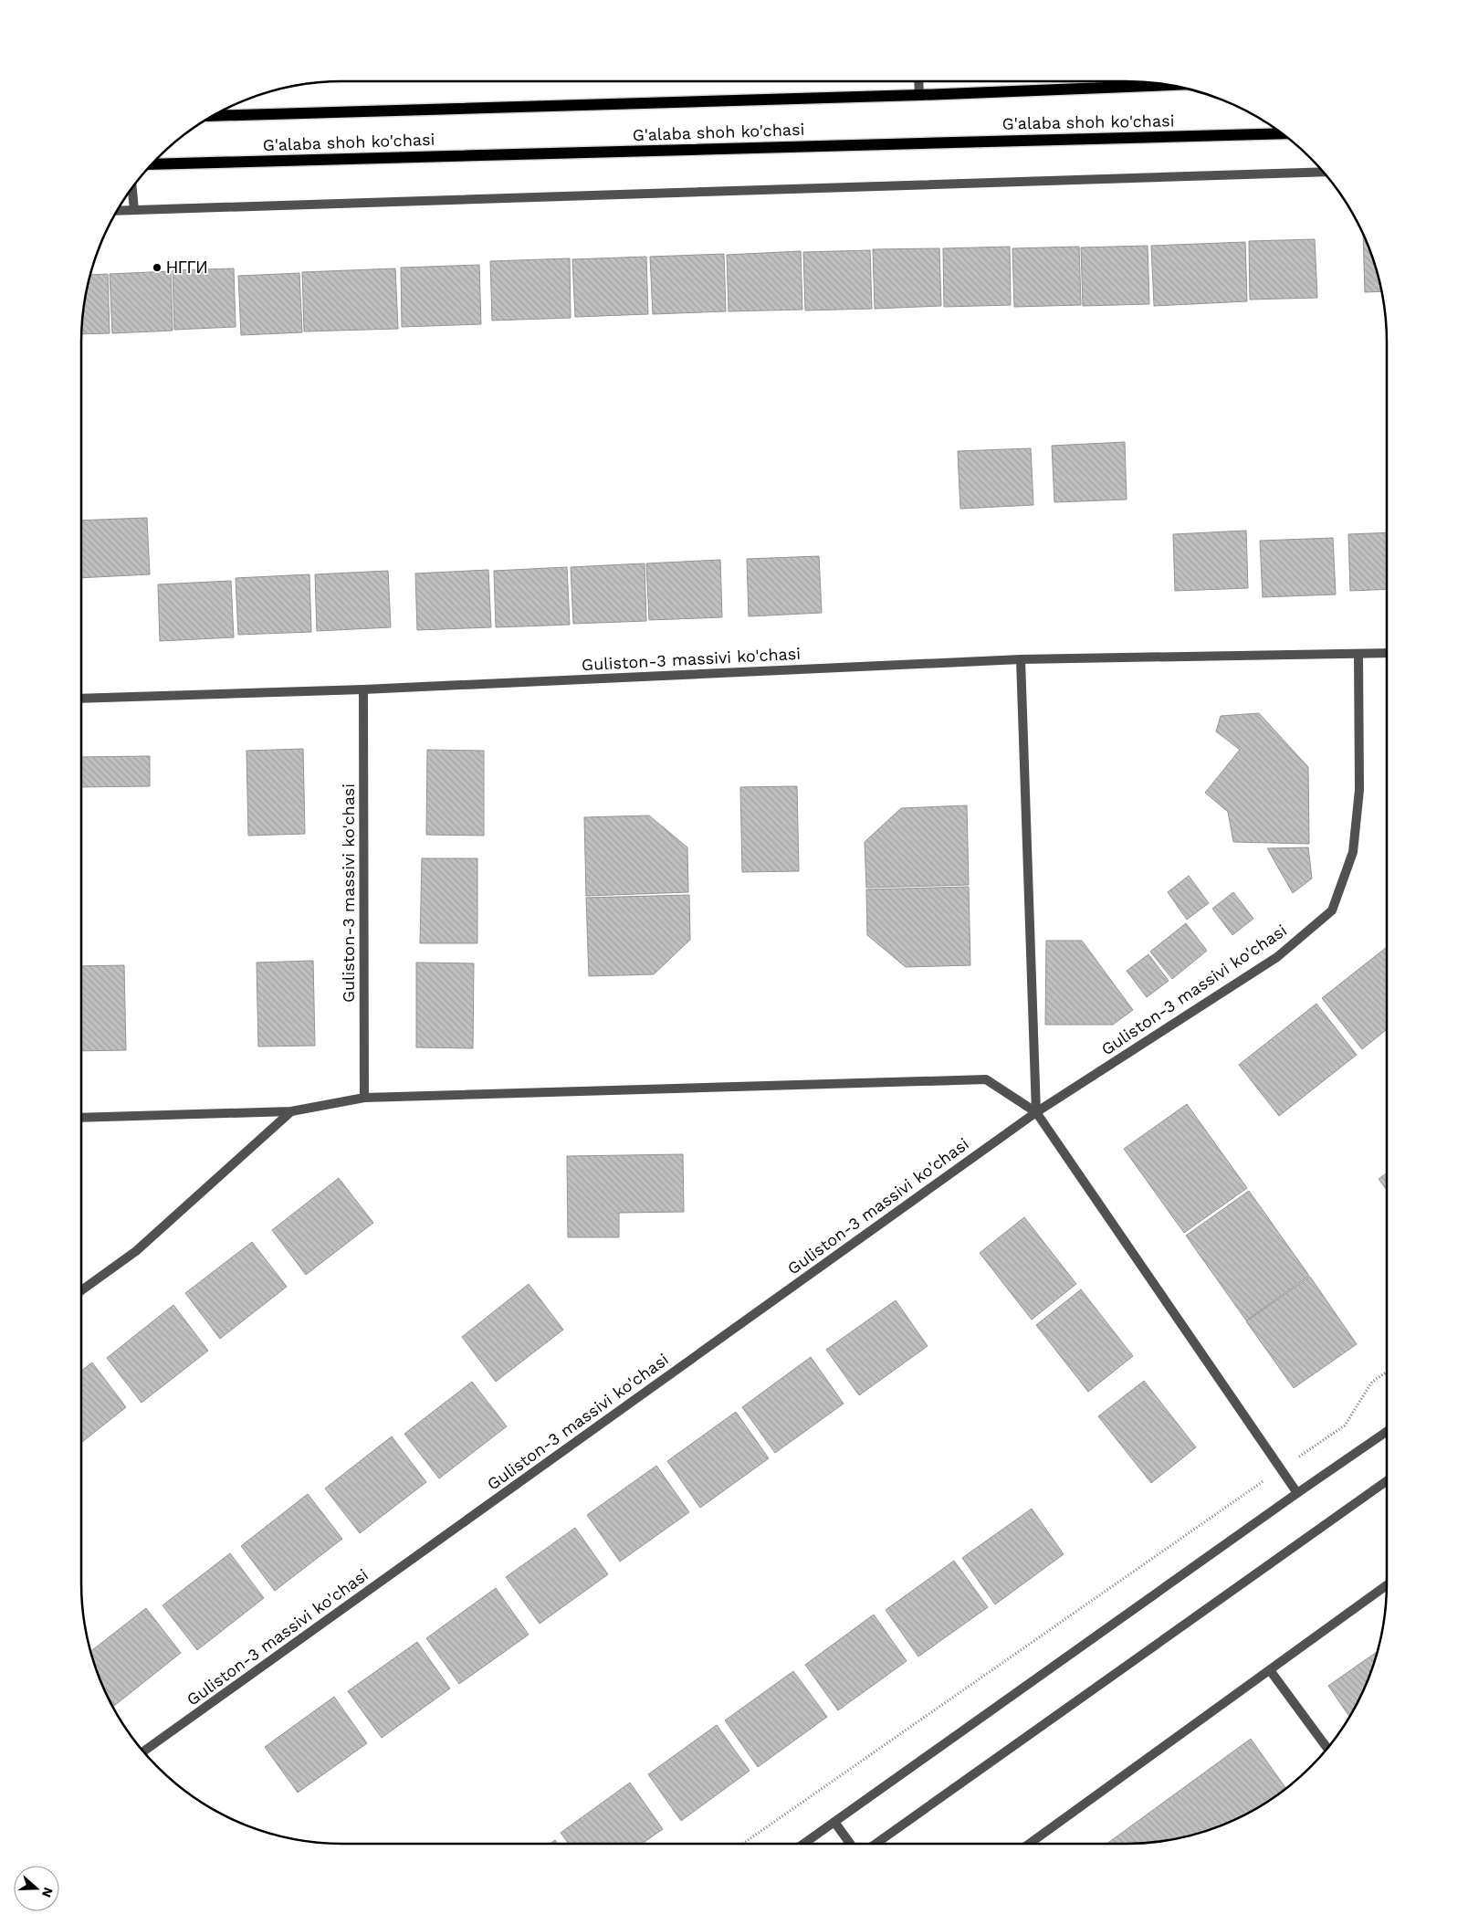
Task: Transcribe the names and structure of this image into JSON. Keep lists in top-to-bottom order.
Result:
{
  "streets": {
    "main road": ["G'alaba shoh ko'chasi"],
    "street": ["Guliston-3 massivi ko'chasi"]
  },
  "places": ["НГГИ"],
  "north": "right"
}
